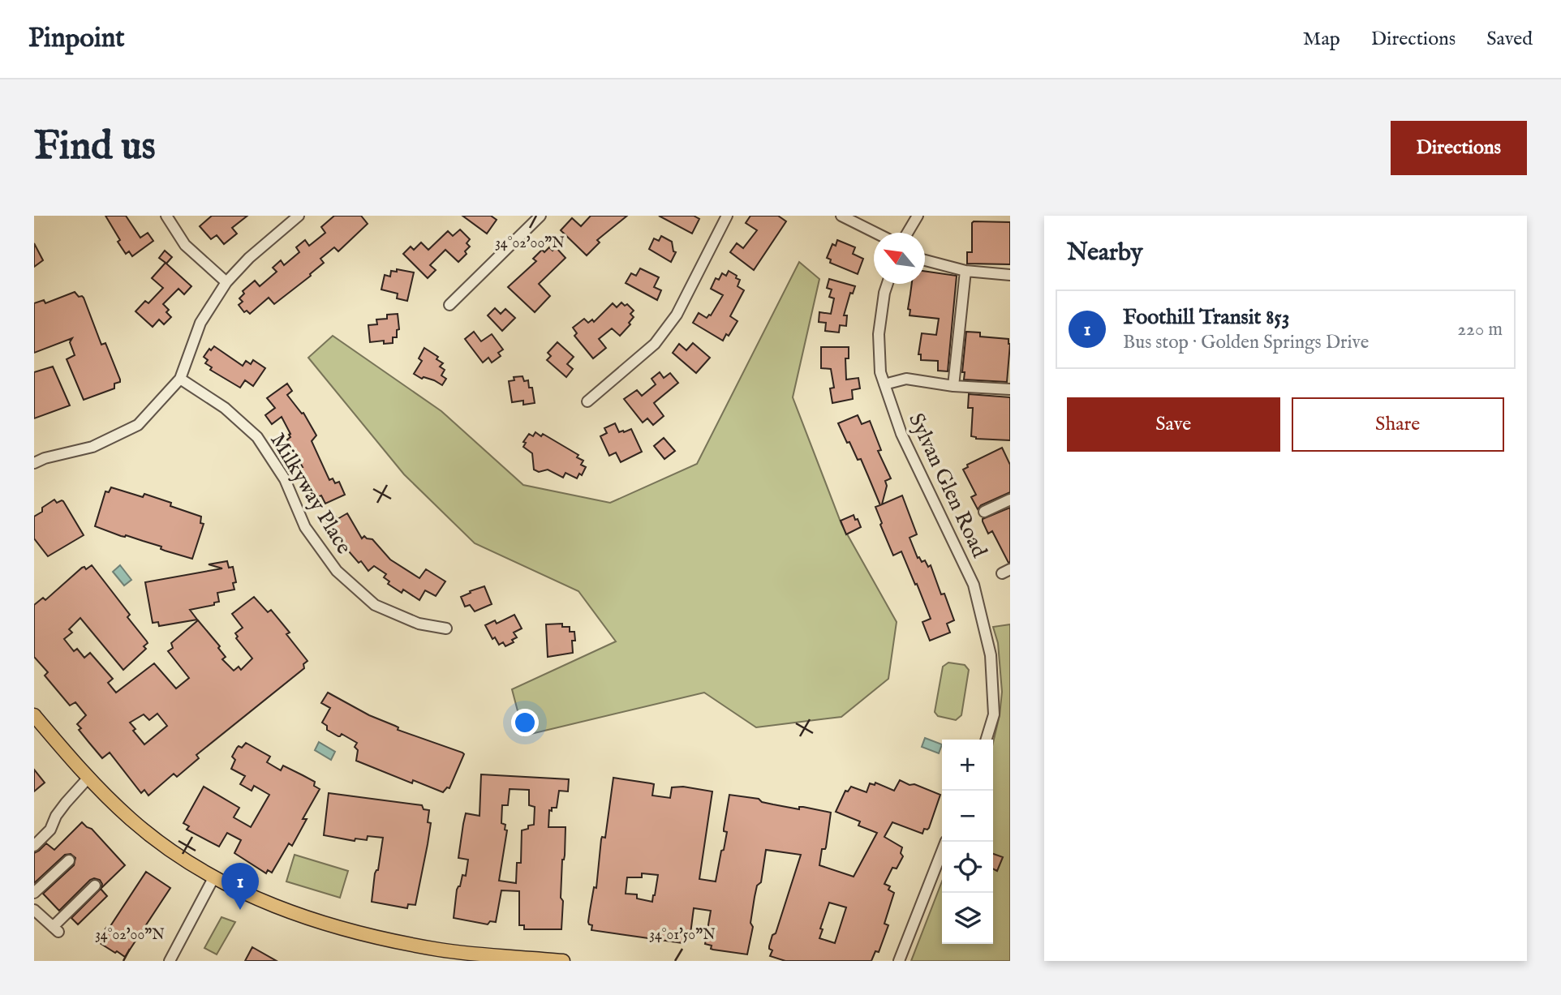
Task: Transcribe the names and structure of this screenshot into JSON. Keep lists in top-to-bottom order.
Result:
{
  "streets": {
    "street": ["Sylvan Glen Road", "Milkyway Place"]
  },
  "north": "top left",
  "page": {
    "header": "Pinpoint",
    "nav": ["Map", "Directions", "Saved"],
    "buttons": [
      "Directions",
      ["Save", "Share"]
    ],
    "title": "Find us",
    "heading": "Nearby",
    "list": [
      {
        "mark": "1",
        "name": "Foothill Transit 853",
        "note": "Bus stop · Golden Springs Drive",
        "value": "220 m"
      }
    ],
    "map_buttons": ["+", "−"],
    "pins": "1"
  },
  "coordinates": ["34°02'00\"N", "34°01'50\"N"]
}
